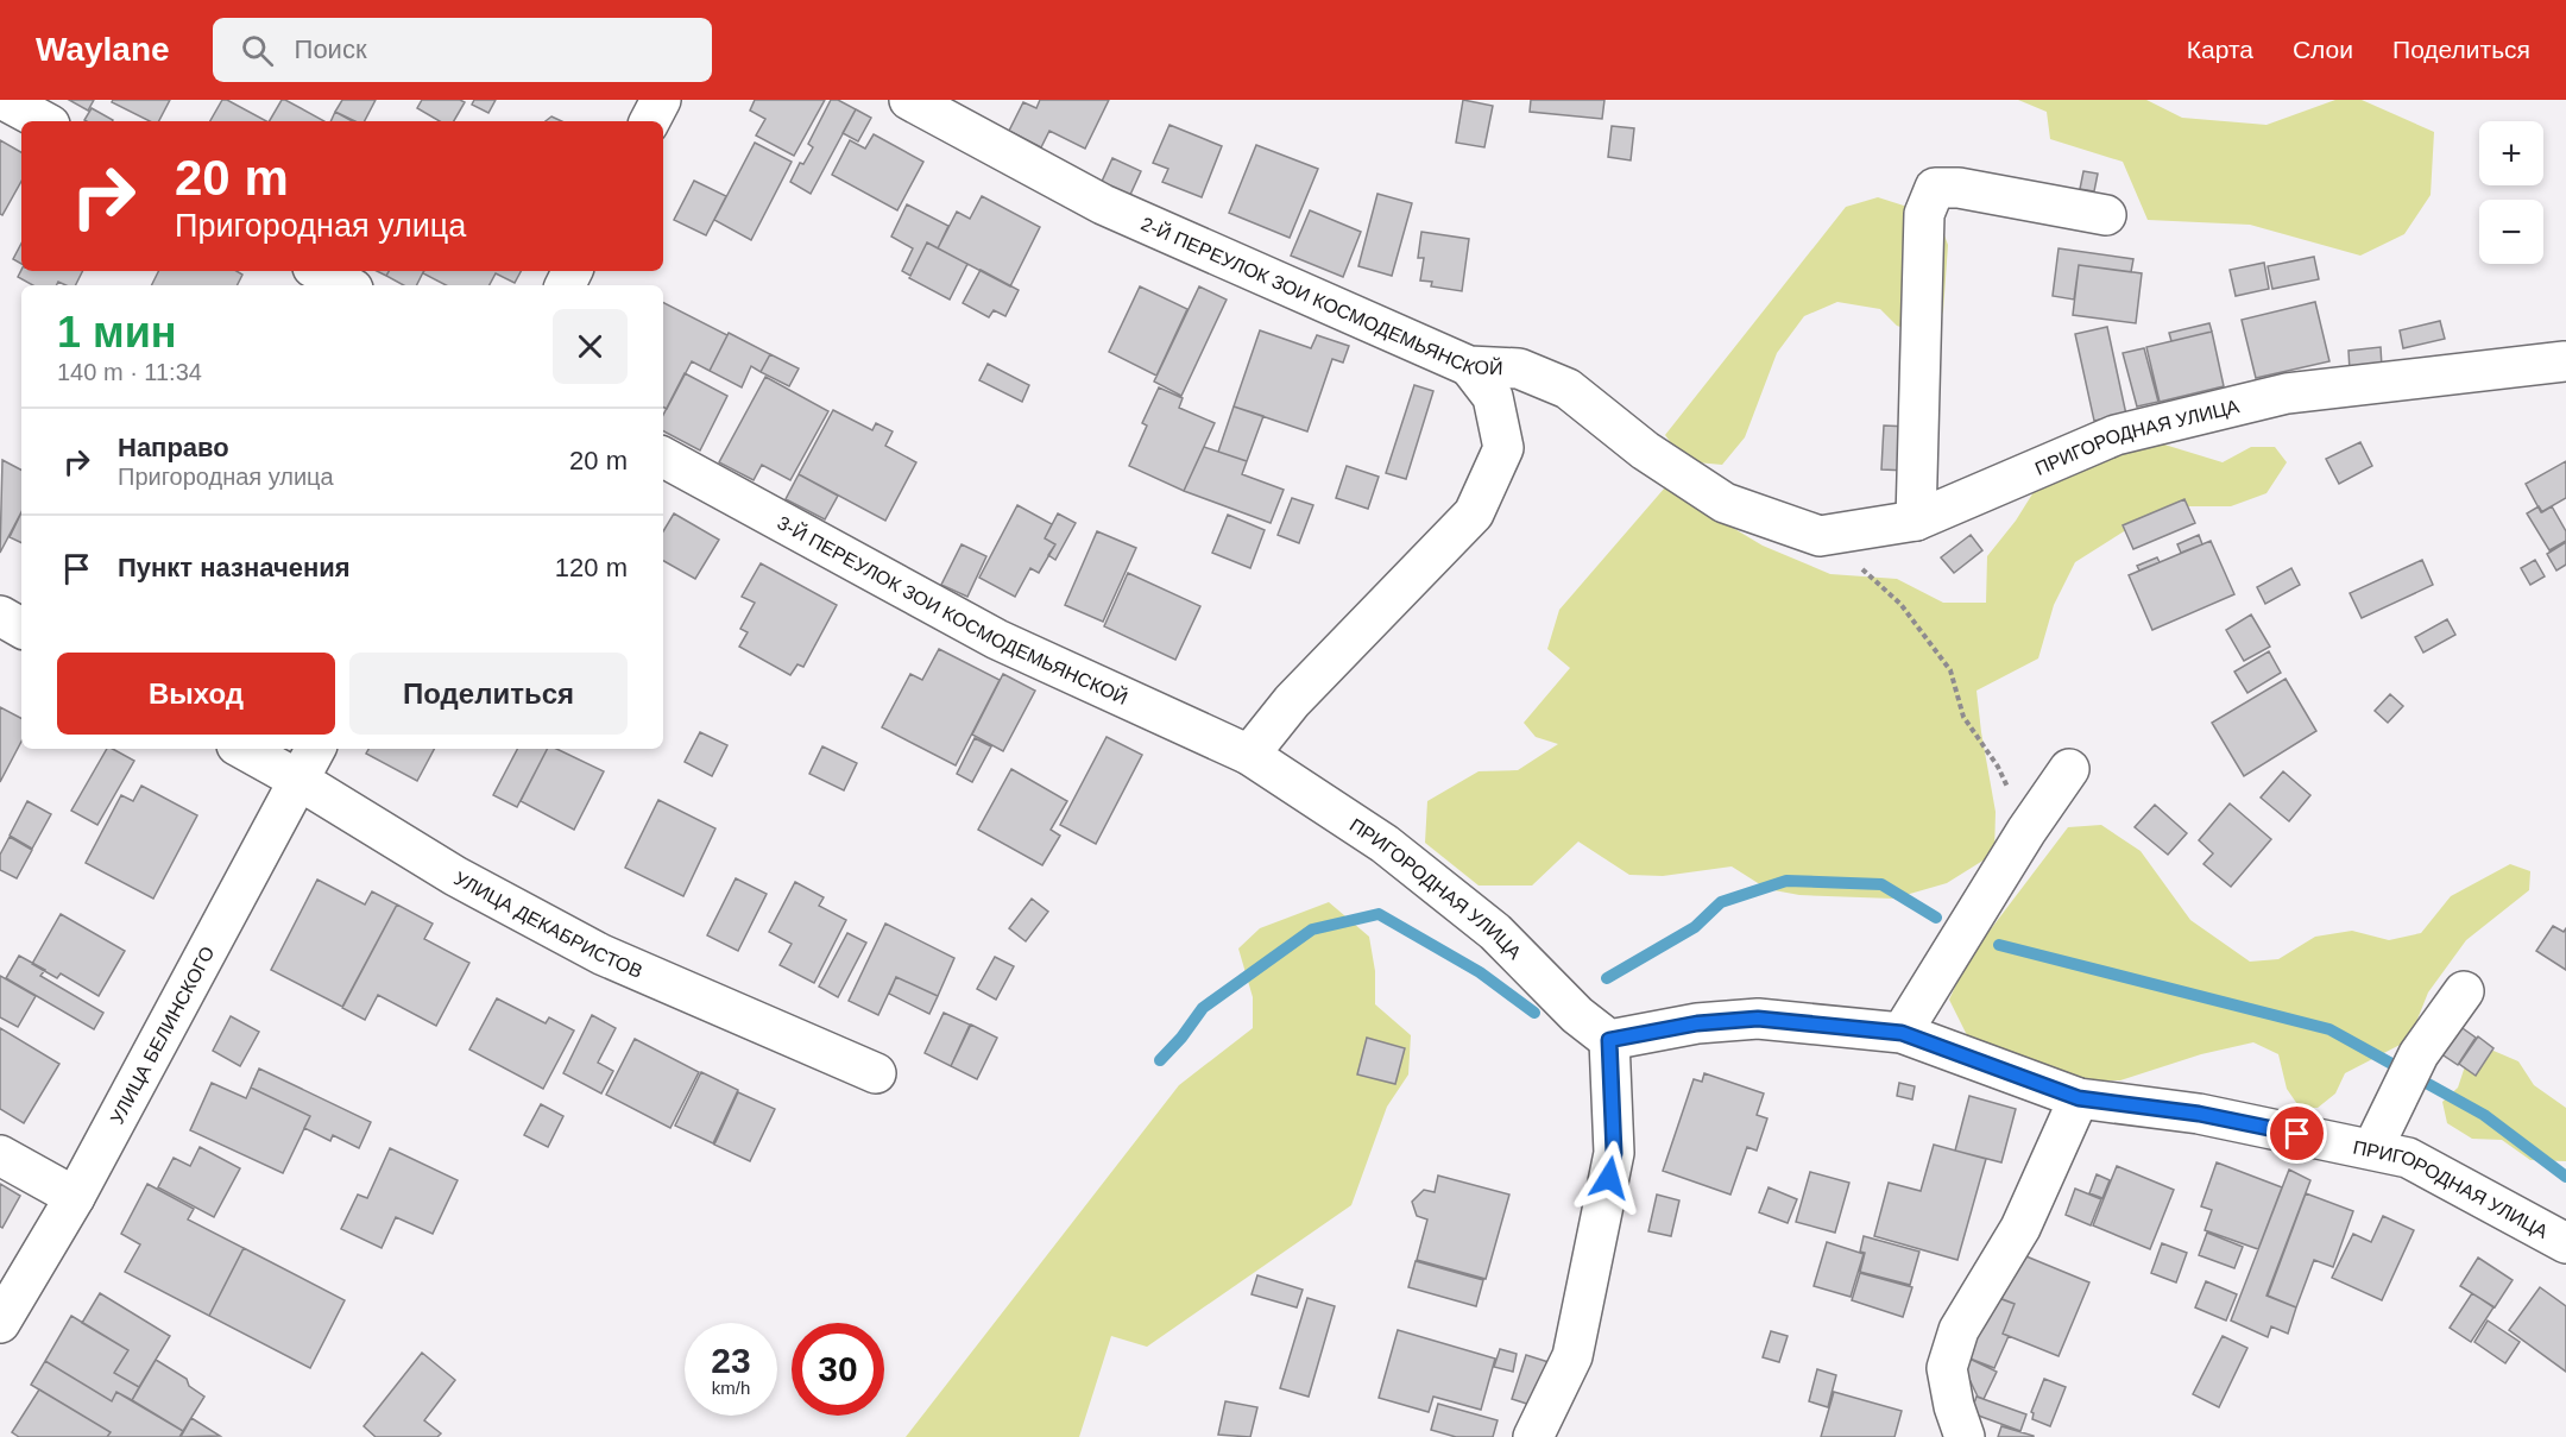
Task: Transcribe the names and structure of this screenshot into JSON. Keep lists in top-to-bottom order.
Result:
{
  "streets": {
    "street": [
      "2-Й ПЕРЕУЛОК ЗОИ КОСМОДЕМЬЯНСКОЙ",
      "ПРИГОРОДНАЯ УЛИЦА",
      "3-Й ПЕРЕУЛОК ЗОИ КОСМОДЕМЬЯНСКОЙ",
      "УЛИЦА ДЕКАБРИСТОВ",
      "УЛИЦА БЕЛИНСКОГО"
    ]
  },
  "crossings": [
    ["2-Й ПЕРЕУЛОК ЗОИ КОСМОДЕМЬЯНСКОЙ", "ПРИГОРОДНАЯ УЛИЦА"],
    ["ПРИГОРОДНАЯ УЛИЦА", "3-Й ПЕРЕУЛОК ЗОИ КОСМОДЕМЬЯНСКОЙ"],
    ["УЛИЦА ДЕКАБРИСТОВ", "УЛИЦА БЕЛИНСКОГО"]
  ],
  "page": {
    "header": "Waylane",
    "search": "Поиск",
    "nav": ["Карта", "Слои", "Поделиться"],
    "map_buttons": ["+", "−"],
    "turn": ["20 m", "Пригородная улица"],
    "heading": ["1 мин", "140 m · 11:34"],
    "list": [
      {
        "name": "Направо",
        "note": "Пригородная улица",
        "value": "20 m"
      },
      {
        "name": "Пункт назначения",
        "value": "120 m"
      }
    ],
    "buttons": ["Выход", "Поделиться"],
    "speed": "23 km/h",
    "limit": "30"
  }
}
